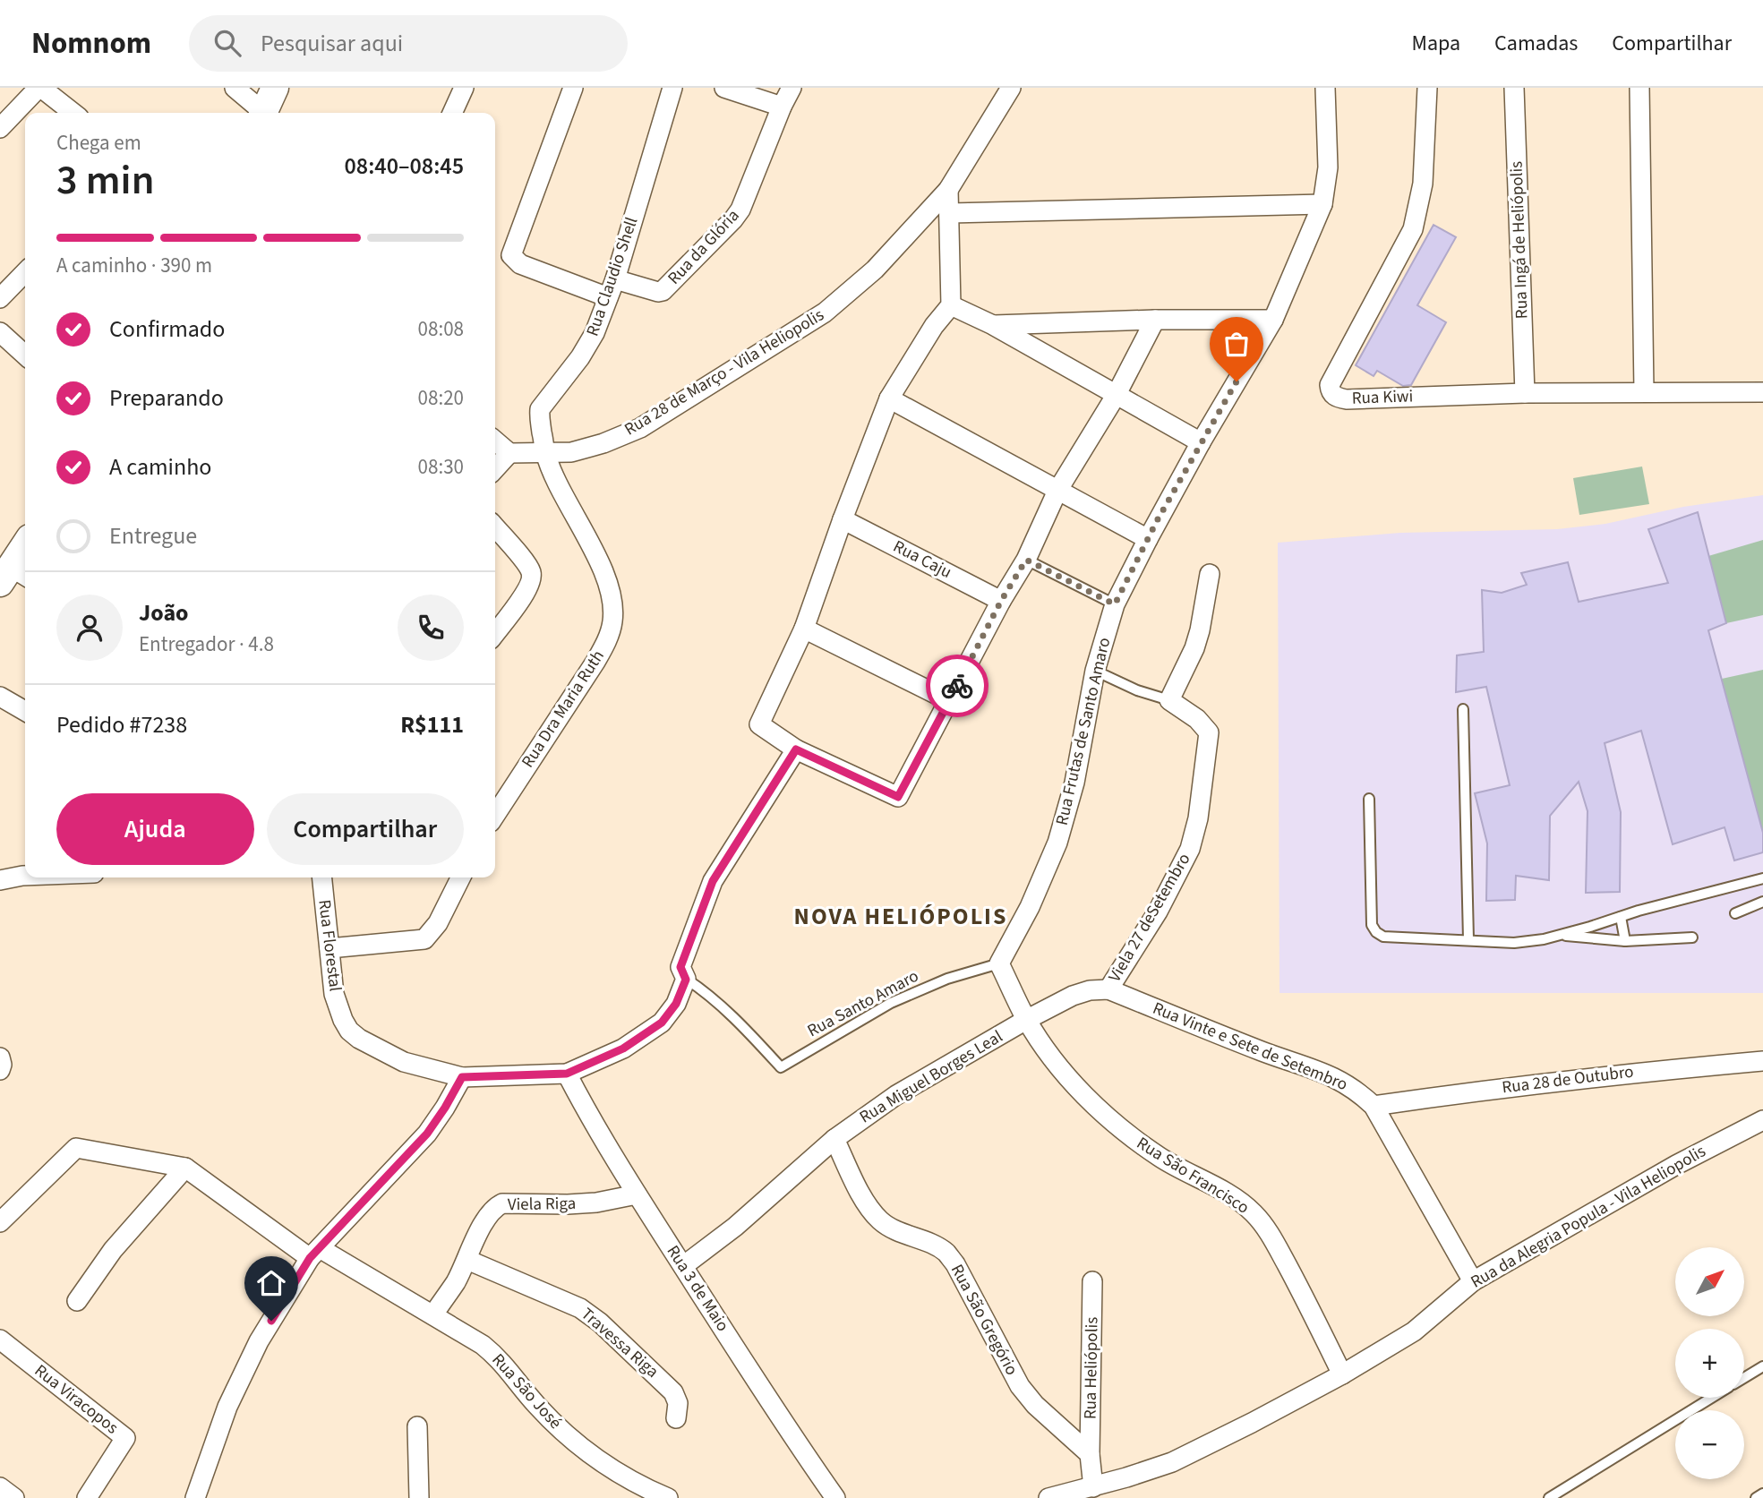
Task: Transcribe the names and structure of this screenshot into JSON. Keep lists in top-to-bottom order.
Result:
{
  "streets": {
    "street": [
      "Rua Ingá de Heliópolis",
      "Rua da Glória",
      "Rua Claudio Shell",
      "Rua 28 de Março - Vila Heliopolis",
      "Rua Kiwi",
      "Rua Caju",
      "Rua Dra Maria Ruth",
      "Rua Frutas de Santo Amaro",
      "Viela 27 deSetembro",
      "Rua Florestal",
      "Rua Vinte e Sete de Setembro",
      "Rua Miguel Borges Leal",
      "Rua 28 de Outubro",
      "Rua São Francisco",
      "Viela Riga",
      "Rua da Alegria Popula - Vila Heliopolis",
      "Rua 3 de Maio",
      "Rua São Gregório",
      "Travessa Riga",
      "Rua Heliópolis",
      "Rua São José",
      "Rua Viracopos"
    ],
    "lane": ["Rua Santo Amaro"]
  },
  "crossings": [
    ["Rua Ingá de Heliópolis", "Rua Kiwi"],
    ["Rua da Glória", "Rua Claudio Shell"],
    ["Rua Claudio Shell", "Rua 28 de Março - Vila Heliopolis"],
    ["Rua Claudio Shell", "Rua Dra Maria Ruth"],
    ["Rua 28 de Março - Vila Heliopolis", "Rua Dra Maria Ruth"],
    ["Rua Frutas de Santo Amaro", "Rua Santo Amaro"],
    ["Rua Frutas de Santo Amaro", "Rua São Francisco"],
    ["Viela 27 deSetembro", "Rua Vinte e Sete de Setembro"],
    ["Viela 27 deSetembro", "Rua Miguel Borges Leal"],
    ["Rua Florestal", "Rua Santo Amaro"],
    ["Rua Florestal", "Rua 3 de Maio"],
    ["Rua Santo Amaro", "Rua São Francisco"],
    ["Rua Vinte e Sete de Setembro", "Rua Miguel Borges Leal"],
    ["Rua Vinte e Sete de Setembro", "Rua 28 de Outubro"],
    ["Rua Vinte e Sete de Setembro", "Rua da Alegria Popula - Vila Heliopolis"],
    ["Rua Miguel Borges Leal", "Rua São Francisco"],
    ["Rua Miguel Borges Leal", "Rua 3 de Maio"],
    ["Rua Miguel Borges Leal", "Rua São Gregório"],
    ["Rua São Francisco", "Rua da Alegria Popula - Vila Heliopolis"],
    ["Viela Riga", "Rua 3 de Maio"],
    ["Viela Riga", "Travessa Riga"],
    ["Viela Riga", "Rua São José"],
    ["Rua São Gregório", "Rua Heliópolis"]
  ],
  "districts": ["NOVA HELIÓPOLIS"],
  "north": "top right",
  "page": {
    "header": "Nomnom",
    "search": "Pesquisar aqui",
    "nav": ["Mapa", "Camadas", "Compartilhar"],
    "heading": ["3 min", "Chega em", "08:40–08:45"],
    "panel": [
      "João",
      "Entregador · 4.8",
      "Pedido #7238",
      "R$111"
    ],
    "bar": "A caminho · 390 m",
    "list": [
      ["Confirmado", "08:08"],
      ["Preparando", "08:20"],
      ["A caminho", "08:30"],
      "Entregue"
    ],
    "buttons": ["Ajuda", "Compartilhar"],
    "map_buttons": ["+", "−"]
  }
}
